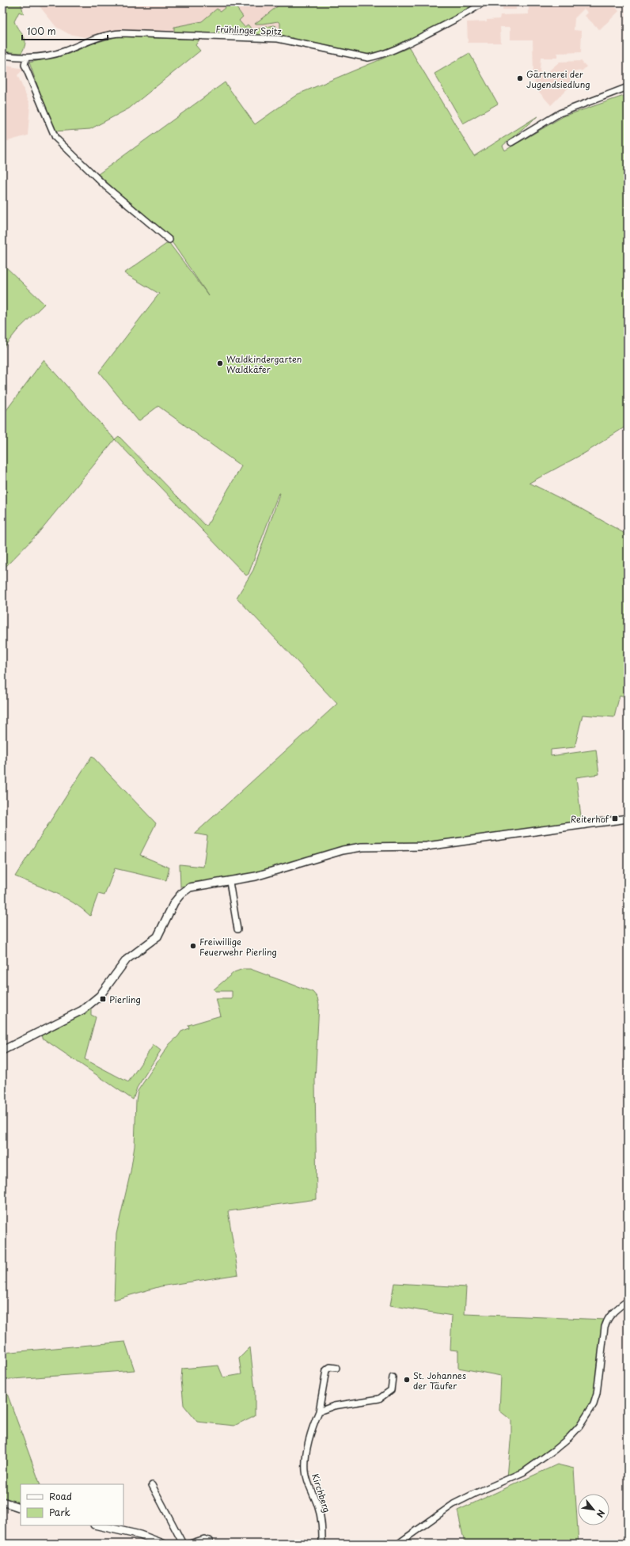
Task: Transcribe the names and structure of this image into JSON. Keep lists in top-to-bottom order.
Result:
{
  "streets": {
    "street": ["Frühlinger Spitz", "Kirchberg"]
  },
  "places": {
    "other": [
      "Gärtnerei der Jugendsiedlung",
      "Waldkindergarten Waldkäfer",
      "Freiwillige Feuerwehr Pierling",
      "St. Johannes der Täufer"
    ],
    "transit": ["Reiterhof", "Pierling"]
  },
  "legend": ["Road", "Park"],
  "scale_bar": "100 m",
  "north": "bottom right"
}
